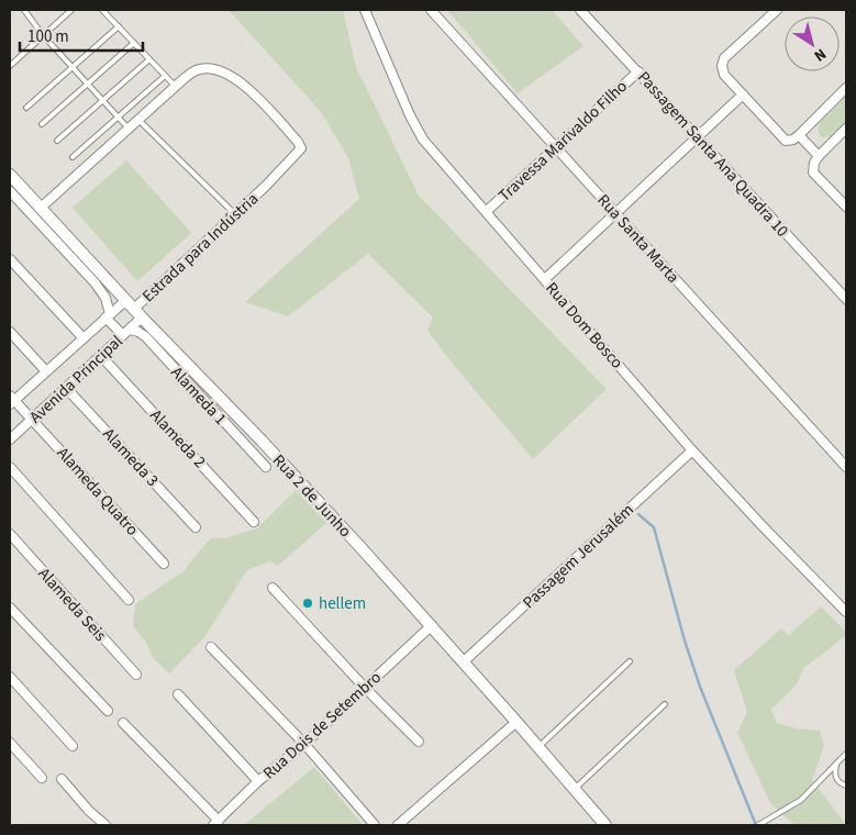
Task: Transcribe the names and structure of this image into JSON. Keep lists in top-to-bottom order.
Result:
{
  "streets": {
    "street": [
      "Travessa Marivaldo Filho",
      "Passagem Santa Ana Quadra 10",
      "Rua Santa Marta",
      "Estrada para Indústria",
      "Rua Dom Bosco",
      "Avenida Principal",
      "Alameda 1",
      "Alameda 2",
      "Alameda 3",
      "Alameda Quatro",
      "Rua 2 de Junho",
      "Passagem Jerusalém",
      "Alameda Seis",
      "Rua Dois de Setembro"
    ]
  },
  "crossings": [
    ["Travessa Marivaldo Filho", "Passagem Santa Ana Quadra 10"],
    ["Travessa Marivaldo Filho", "Rua Santa Marta"],
    ["Travessa Marivaldo Filho", "Rua Dom Bosco"],
    ["Estrada para Indústria", "Rua 2 de Junho"],
    ["Rua Dom Bosco", "Passagem Jerusalém"],
    ["Avenida Principal", "Alameda 1"],
    ["Avenida Principal", "Alameda 2"],
    ["Avenida Principal", "Alameda 3"],
    ["Avenida Principal", "Alameda Quatro"],
    ["Avenida Principal", "Rua 2 de Junho"],
    ["Rua 2 de Junho", "Passagem Jerusalém"],
    ["Rua 2 de Junho", "Rua Dois de Setembro"]
  ],
  "places": ["hellem"],
  "scale_bar": "100 m",
  "north": "bottom right"
}
